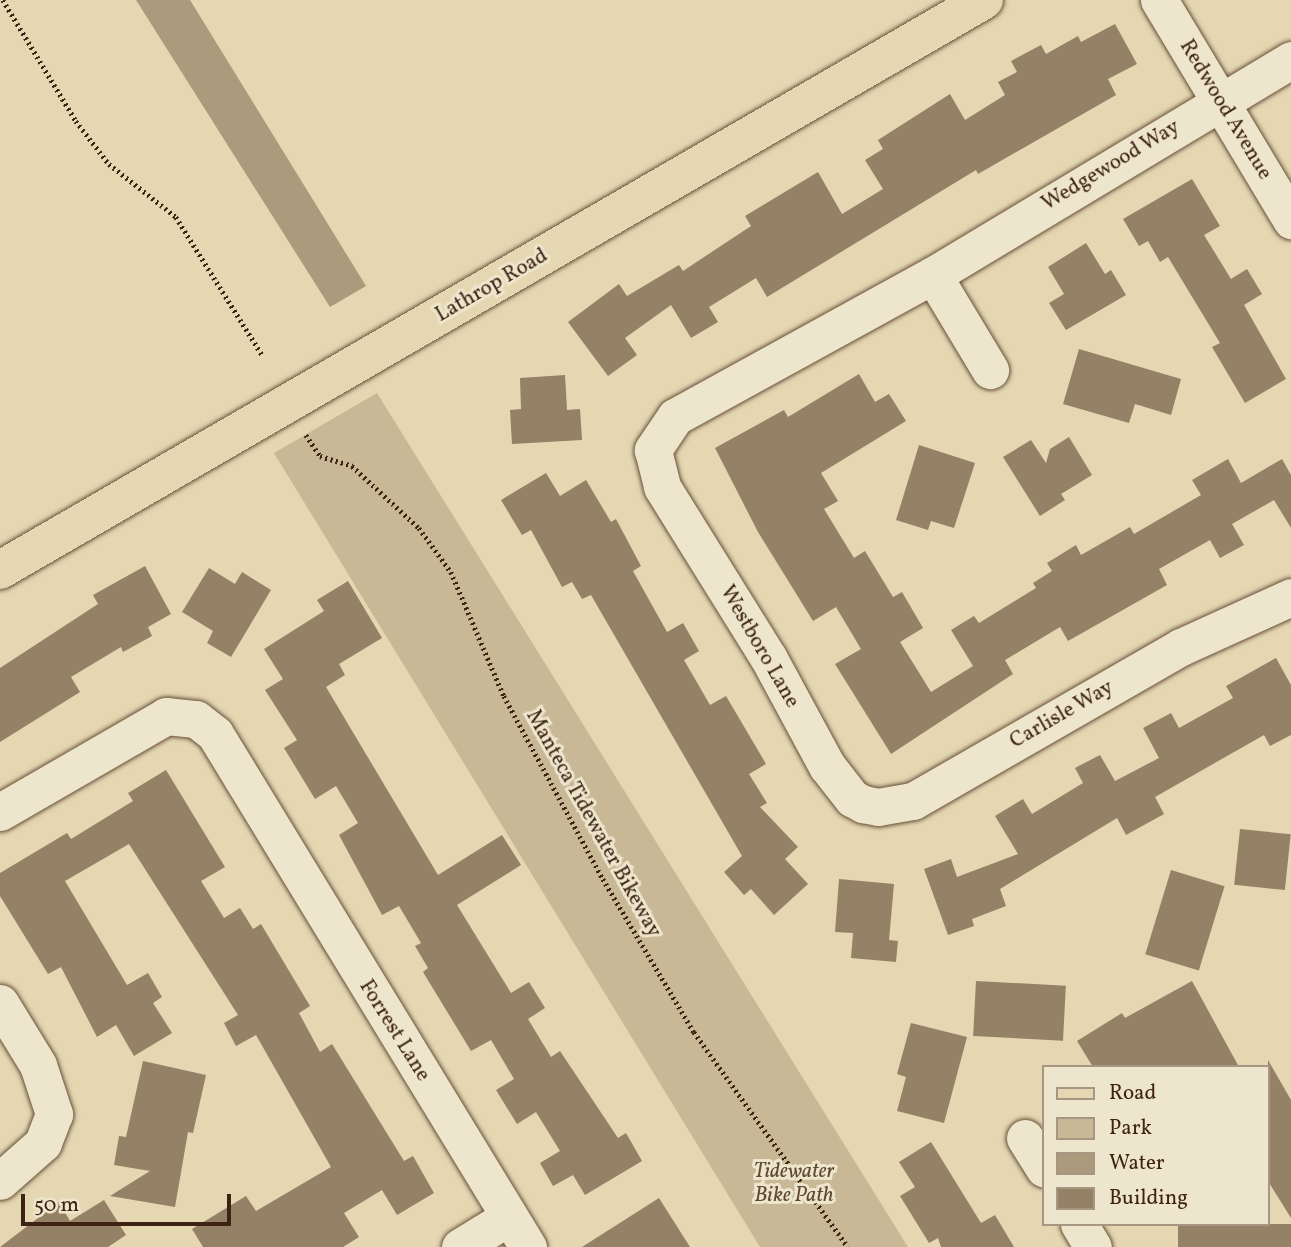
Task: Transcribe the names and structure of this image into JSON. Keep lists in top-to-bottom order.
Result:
{
  "streets": {
    "main road": ["Lathrop Road"],
    "street": [
      "Redwood Avenue",
      "Wedgewood Way",
      "Westboro Lane",
      "Carlisle Way",
      "Forrest Lane"
    ],
    "path": ["Manteca Tidewater Bikeway"]
  },
  "crossings": [
    ["Redwood Avenue", "Wedgewood Way"],
    ["Wedgewood Way", "Westboro Lane"],
    ["Westboro Lane", "Carlisle Way"]
  ],
  "parks": ["Tidewater Bike Path"],
  "legend": [
    "Road",
    "Park",
    "Water",
    "Building"
  ],
  "scale_bar": "50 m"
}
